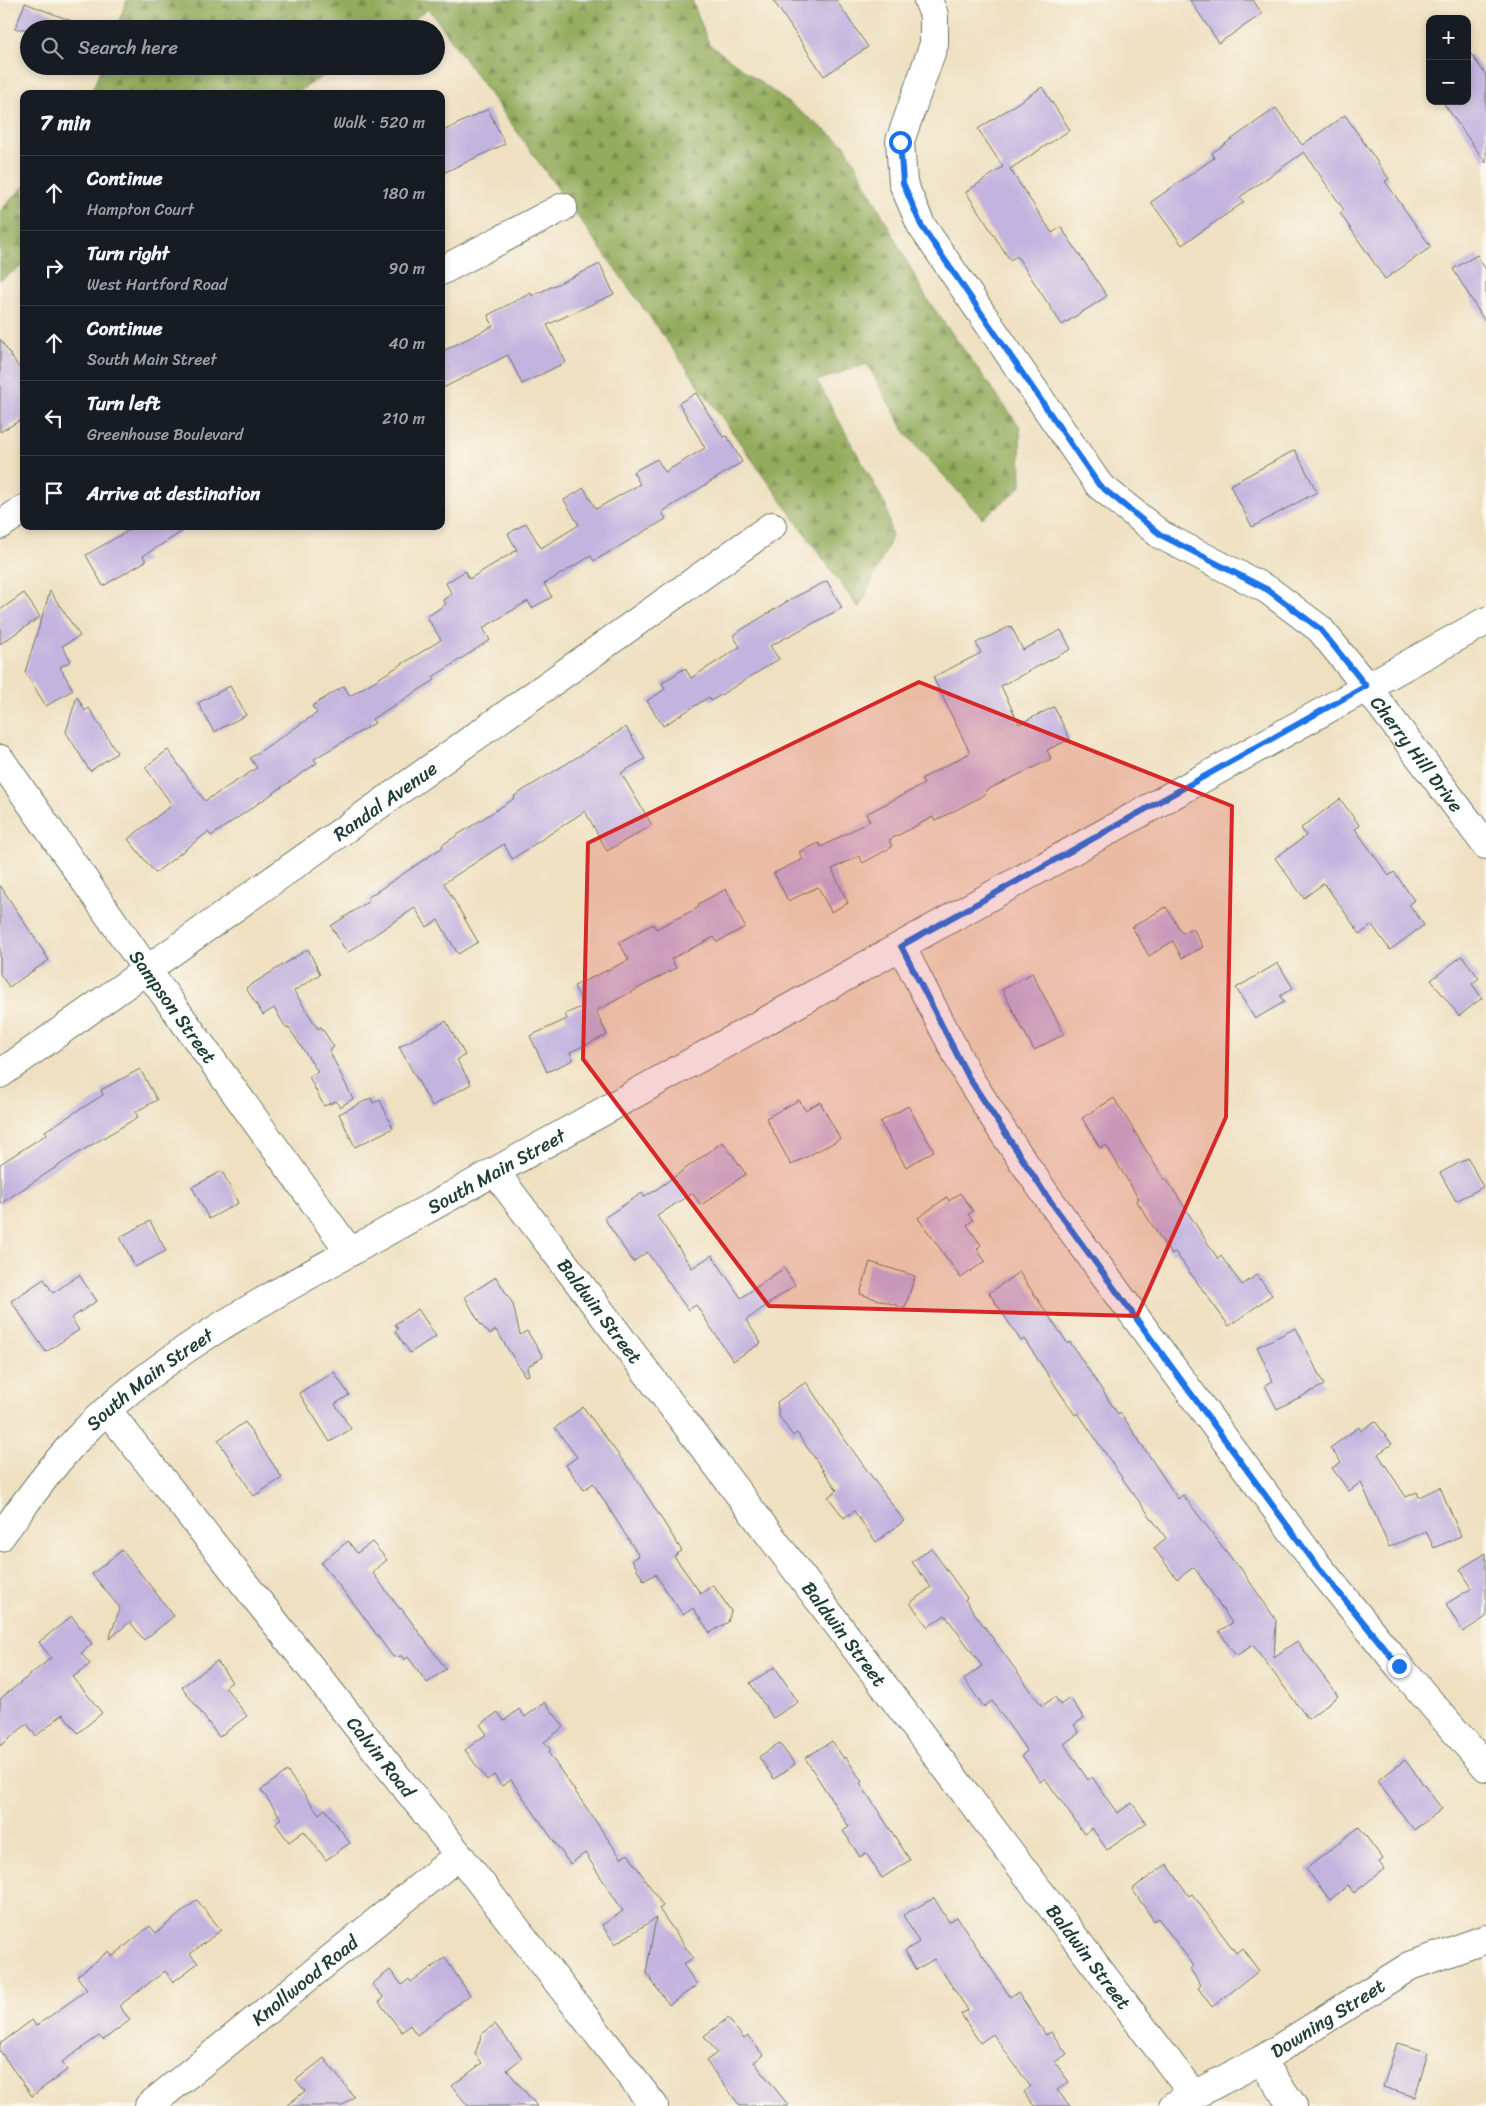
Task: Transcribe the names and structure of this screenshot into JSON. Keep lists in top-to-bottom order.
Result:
{
  "streets": {
    "street": [
      "Cherry Hill Drive",
      "Randal Avenue",
      "Sampson Street",
      "South Main Street",
      "Baldwin Street",
      "Calvin Road",
      "Knollwood Road",
      "Downing Street"
    ]
  },
  "crossings": [
    ["Cherry Hill Drive", "South Main Street"],
    ["Randal Avenue", "Sampson Street"],
    ["Sampson Street", "South Main Street"],
    ["South Main Street", "Baldwin Street"],
    ["South Main Street", "Calvin Road"],
    ["Baldwin Street", "Downing Street"],
    ["Calvin Road", "Knollwood Road"]
  ],
  "page": {
    "map_buttons": ["+", "−"],
    "search": "Search here",
    "heading": ["7 min", "Walk · 520 m"],
    "list": [
      ["Continue", "Hampton Court", "180 m"],
      ["Turn right", "West Hartford Road", "90 m"],
      ["Continue", "South Main Street", "40 m"],
      ["Turn left", "Greenhouse Boulevard", "210 m"],
      "Arrive at destination"
    ]
  }
}
